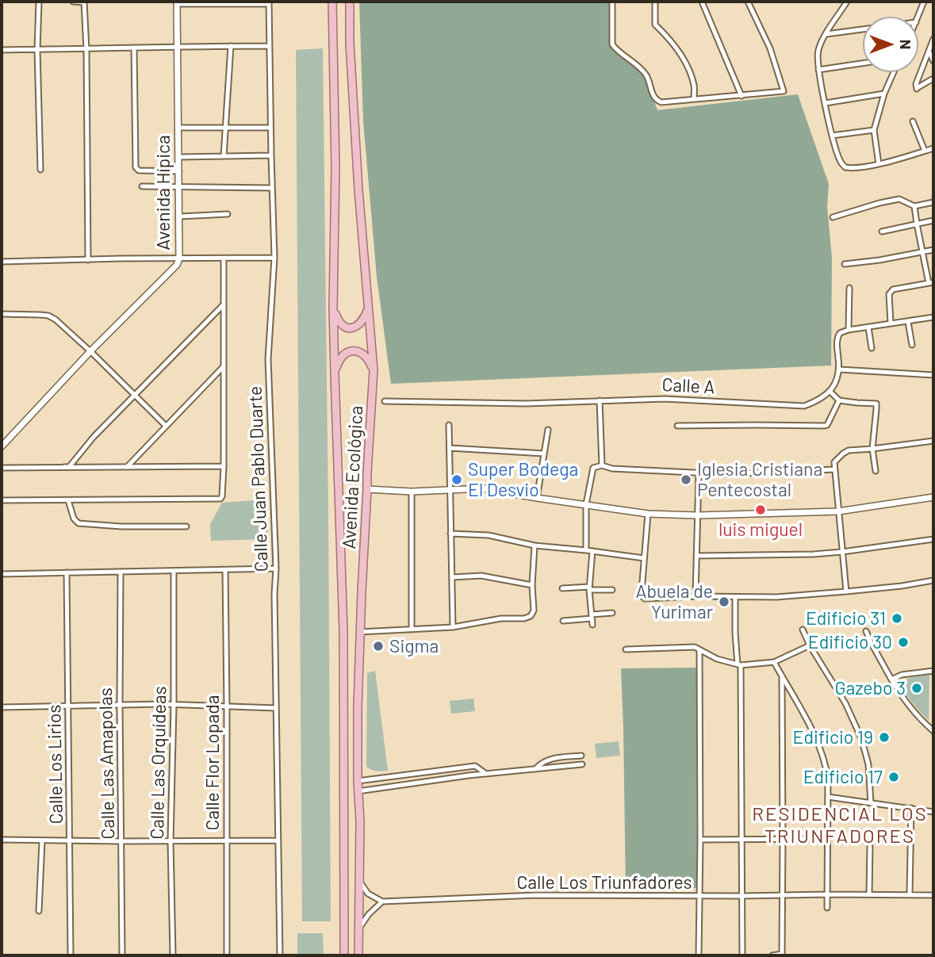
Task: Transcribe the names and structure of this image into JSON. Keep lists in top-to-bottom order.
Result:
{
  "streets": {
    "main road": ["Avenida Ecológica"],
    "street": [
      "Avenida Hípica",
      "Calle A",
      "Calle Juan Pablo Duarte",
      "Calle Las Orquídeas",
      "Calle Flor Lopada",
      "Calle Las Amapolas",
      "Calle Los Lirios",
      "Calle Los Triunfadores"
    ]
  },
  "districts": ["RESIDENCIAL LOS TRIUNFADORES"],
  "places": [
    "Super Bodega El Desvio",
    "Iglesia Cristiana Pentecostal",
    "luis miguel",
    "Abuela de Yurimar",
    "Edificio 31",
    "Edificio 30",
    "Sigma",
    "Gazebo 3",
    "Edificio 19",
    "Edificio 17"
  ],
  "north": "right"
}
